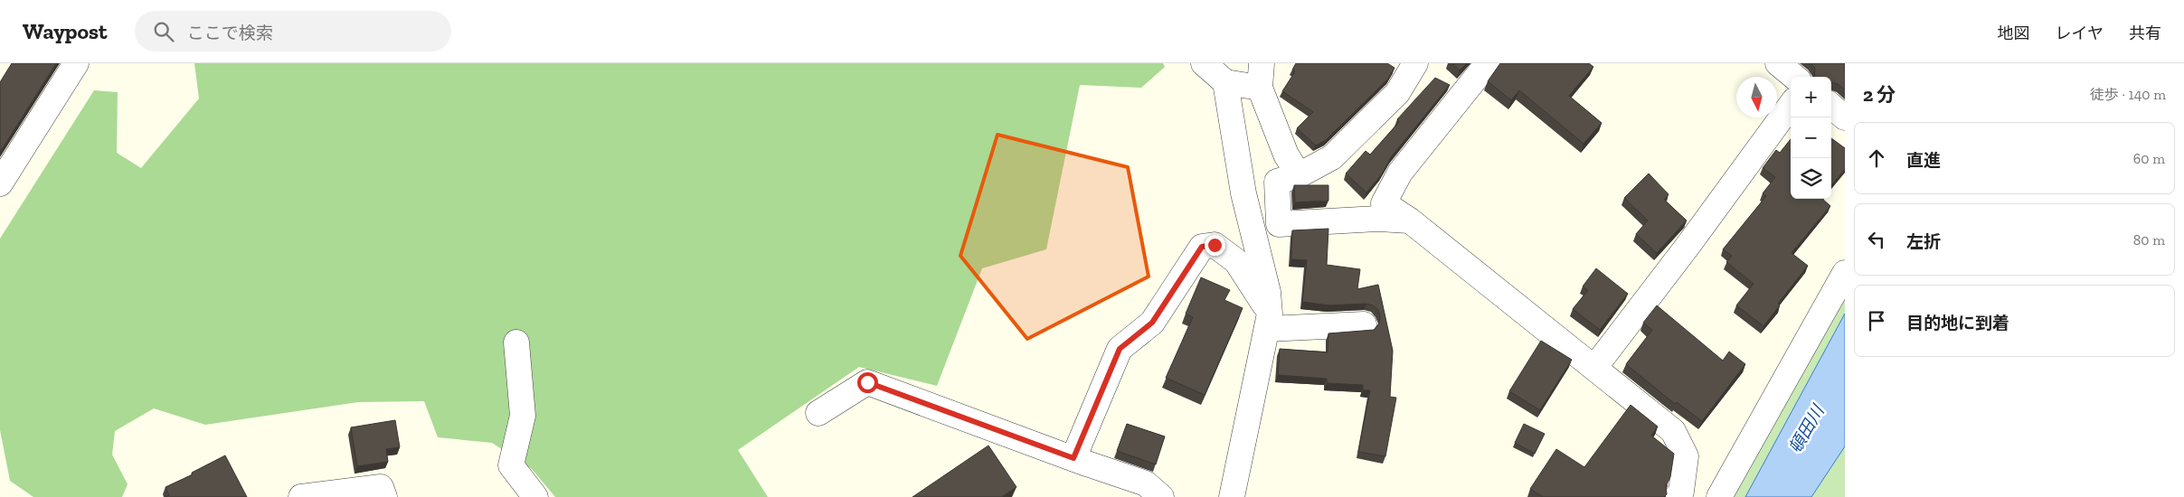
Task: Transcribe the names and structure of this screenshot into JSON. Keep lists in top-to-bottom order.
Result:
{
  "water": ["頓田川"],
  "north": "bottom",
  "page": {
    "header": "Waypost",
    "search": "ここで検索",
    "nav": ["地図", "レイヤ", "共有"],
    "heading": ["2 分", "徒歩 · 140 m"],
    "map_buttons": ["+", "−"],
    "list": [
      ["直進", "60 m"],
      ["左折", "80 m"],
      "目的地に到着"
    ]
  }
}
